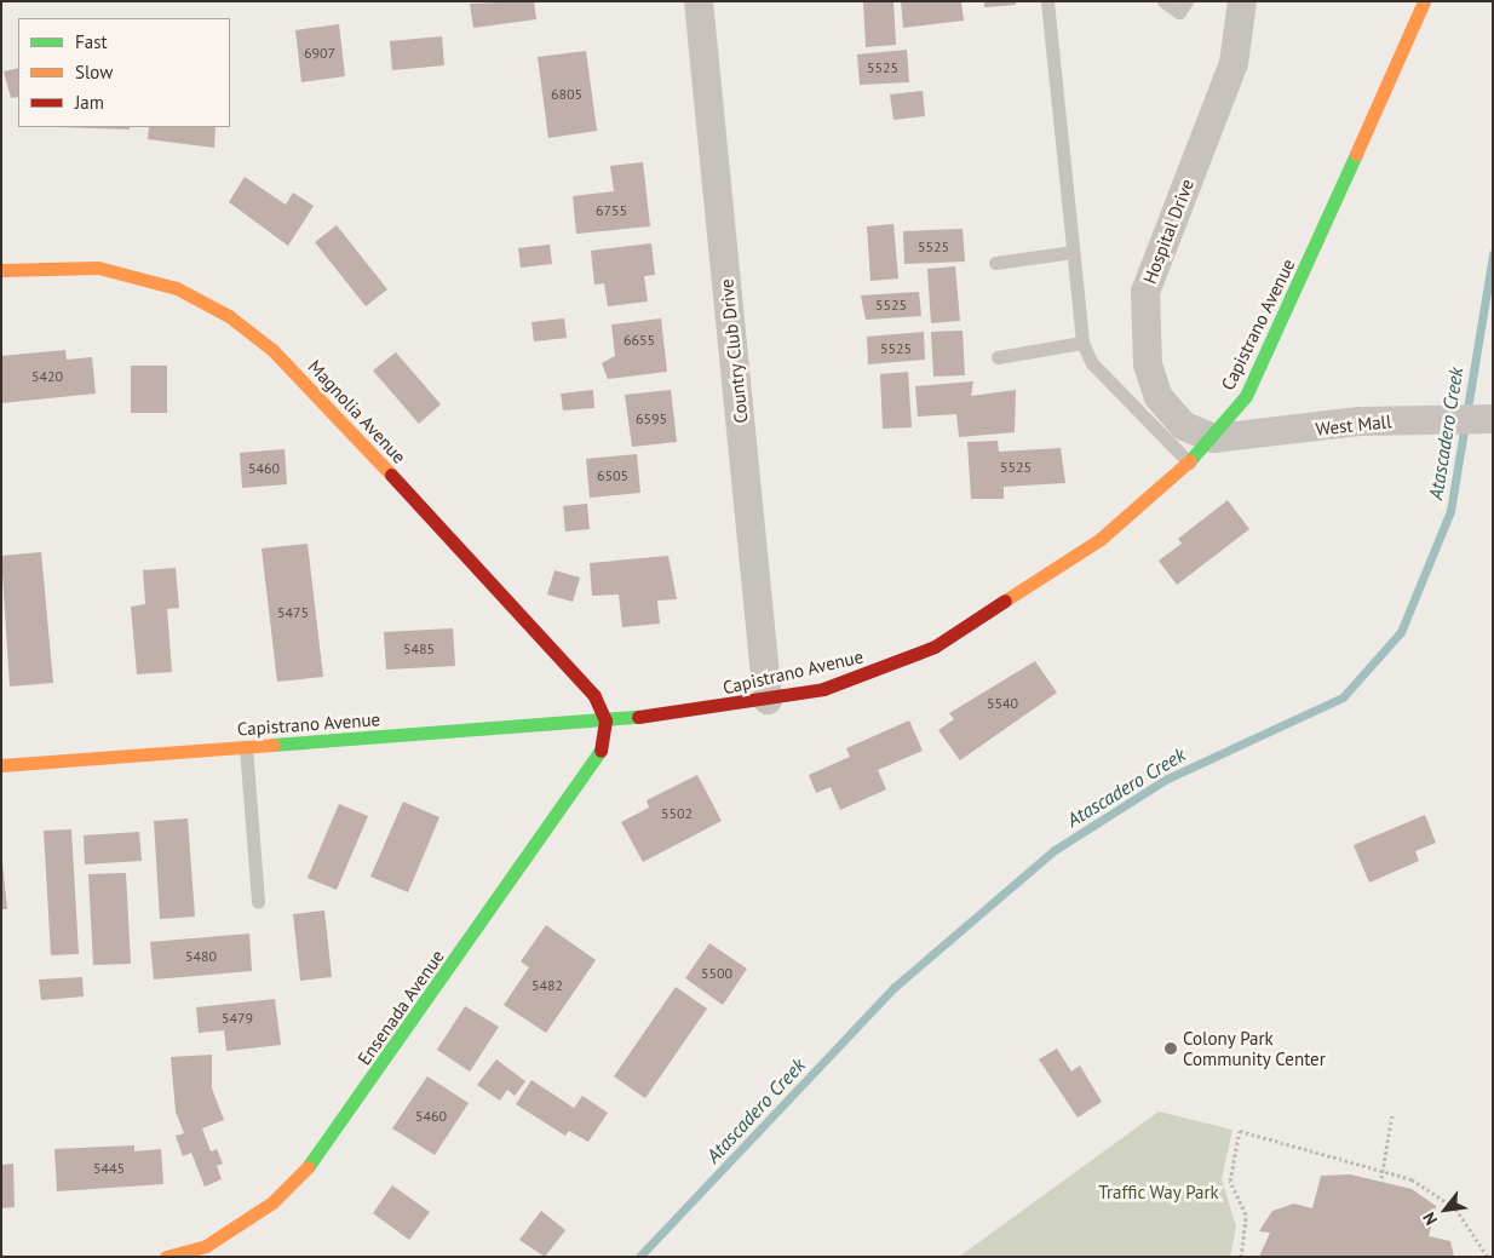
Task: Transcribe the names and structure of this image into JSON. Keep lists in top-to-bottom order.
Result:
{
  "streets": {
    "street": [
      "Hospital Drive",
      "Capistrano Avenue",
      "Country Club Drive",
      "Magnolia Avenue",
      "West Mall",
      "Ensenada Avenue"
    ]
  },
  "crossings": [
    ["Hospital Drive", "Capistrano Avenue"],
    ["Hospital Drive", "West Mall"],
    ["Capistrano Avenue", "Country Club Drive"],
    ["Capistrano Avenue", "Magnolia Avenue"],
    ["Capistrano Avenue", "West Mall"],
    ["Capistrano Avenue", "Ensenada Avenue"],
    ["Magnolia Avenue", "Ensenada Avenue"]
  ],
  "water": ["Atascadero Creek"],
  "parks": ["Traffic Way Park"],
  "places": ["Colony Park Community Center"],
  "house_numbers": [
    "6907",
    "5525",
    "6805",
    "6755",
    "5525",
    "5525",
    "6655",
    "5525",
    "5420",
    "6595",
    "5525",
    "5460",
    "6505",
    "5475",
    "5485",
    "5540",
    "5502",
    "5480",
    "5500",
    "5482",
    "5479",
    "5460",
    "5445"
  ],
  "legend": ["Fast", "Slow", "Jam"],
  "north": "bottom left"
}
